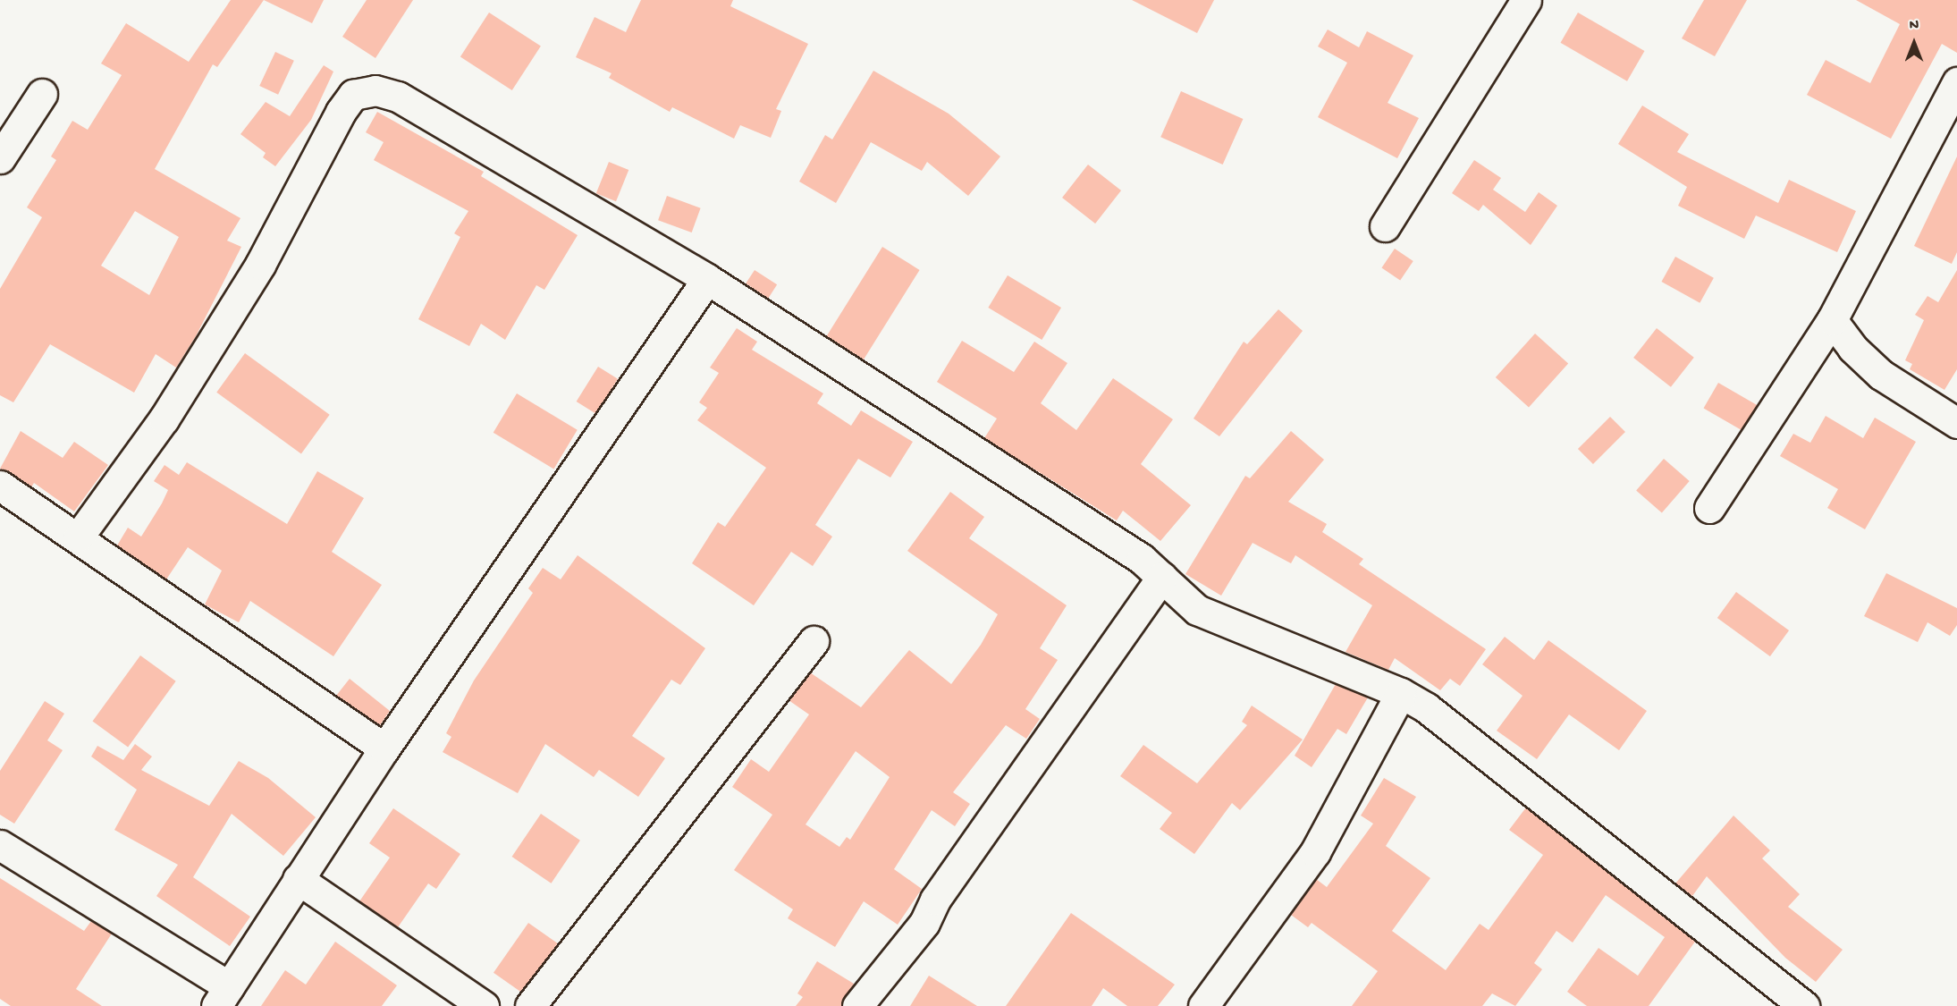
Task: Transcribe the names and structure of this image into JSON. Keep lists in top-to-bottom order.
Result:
{
  "north": "top"
}
